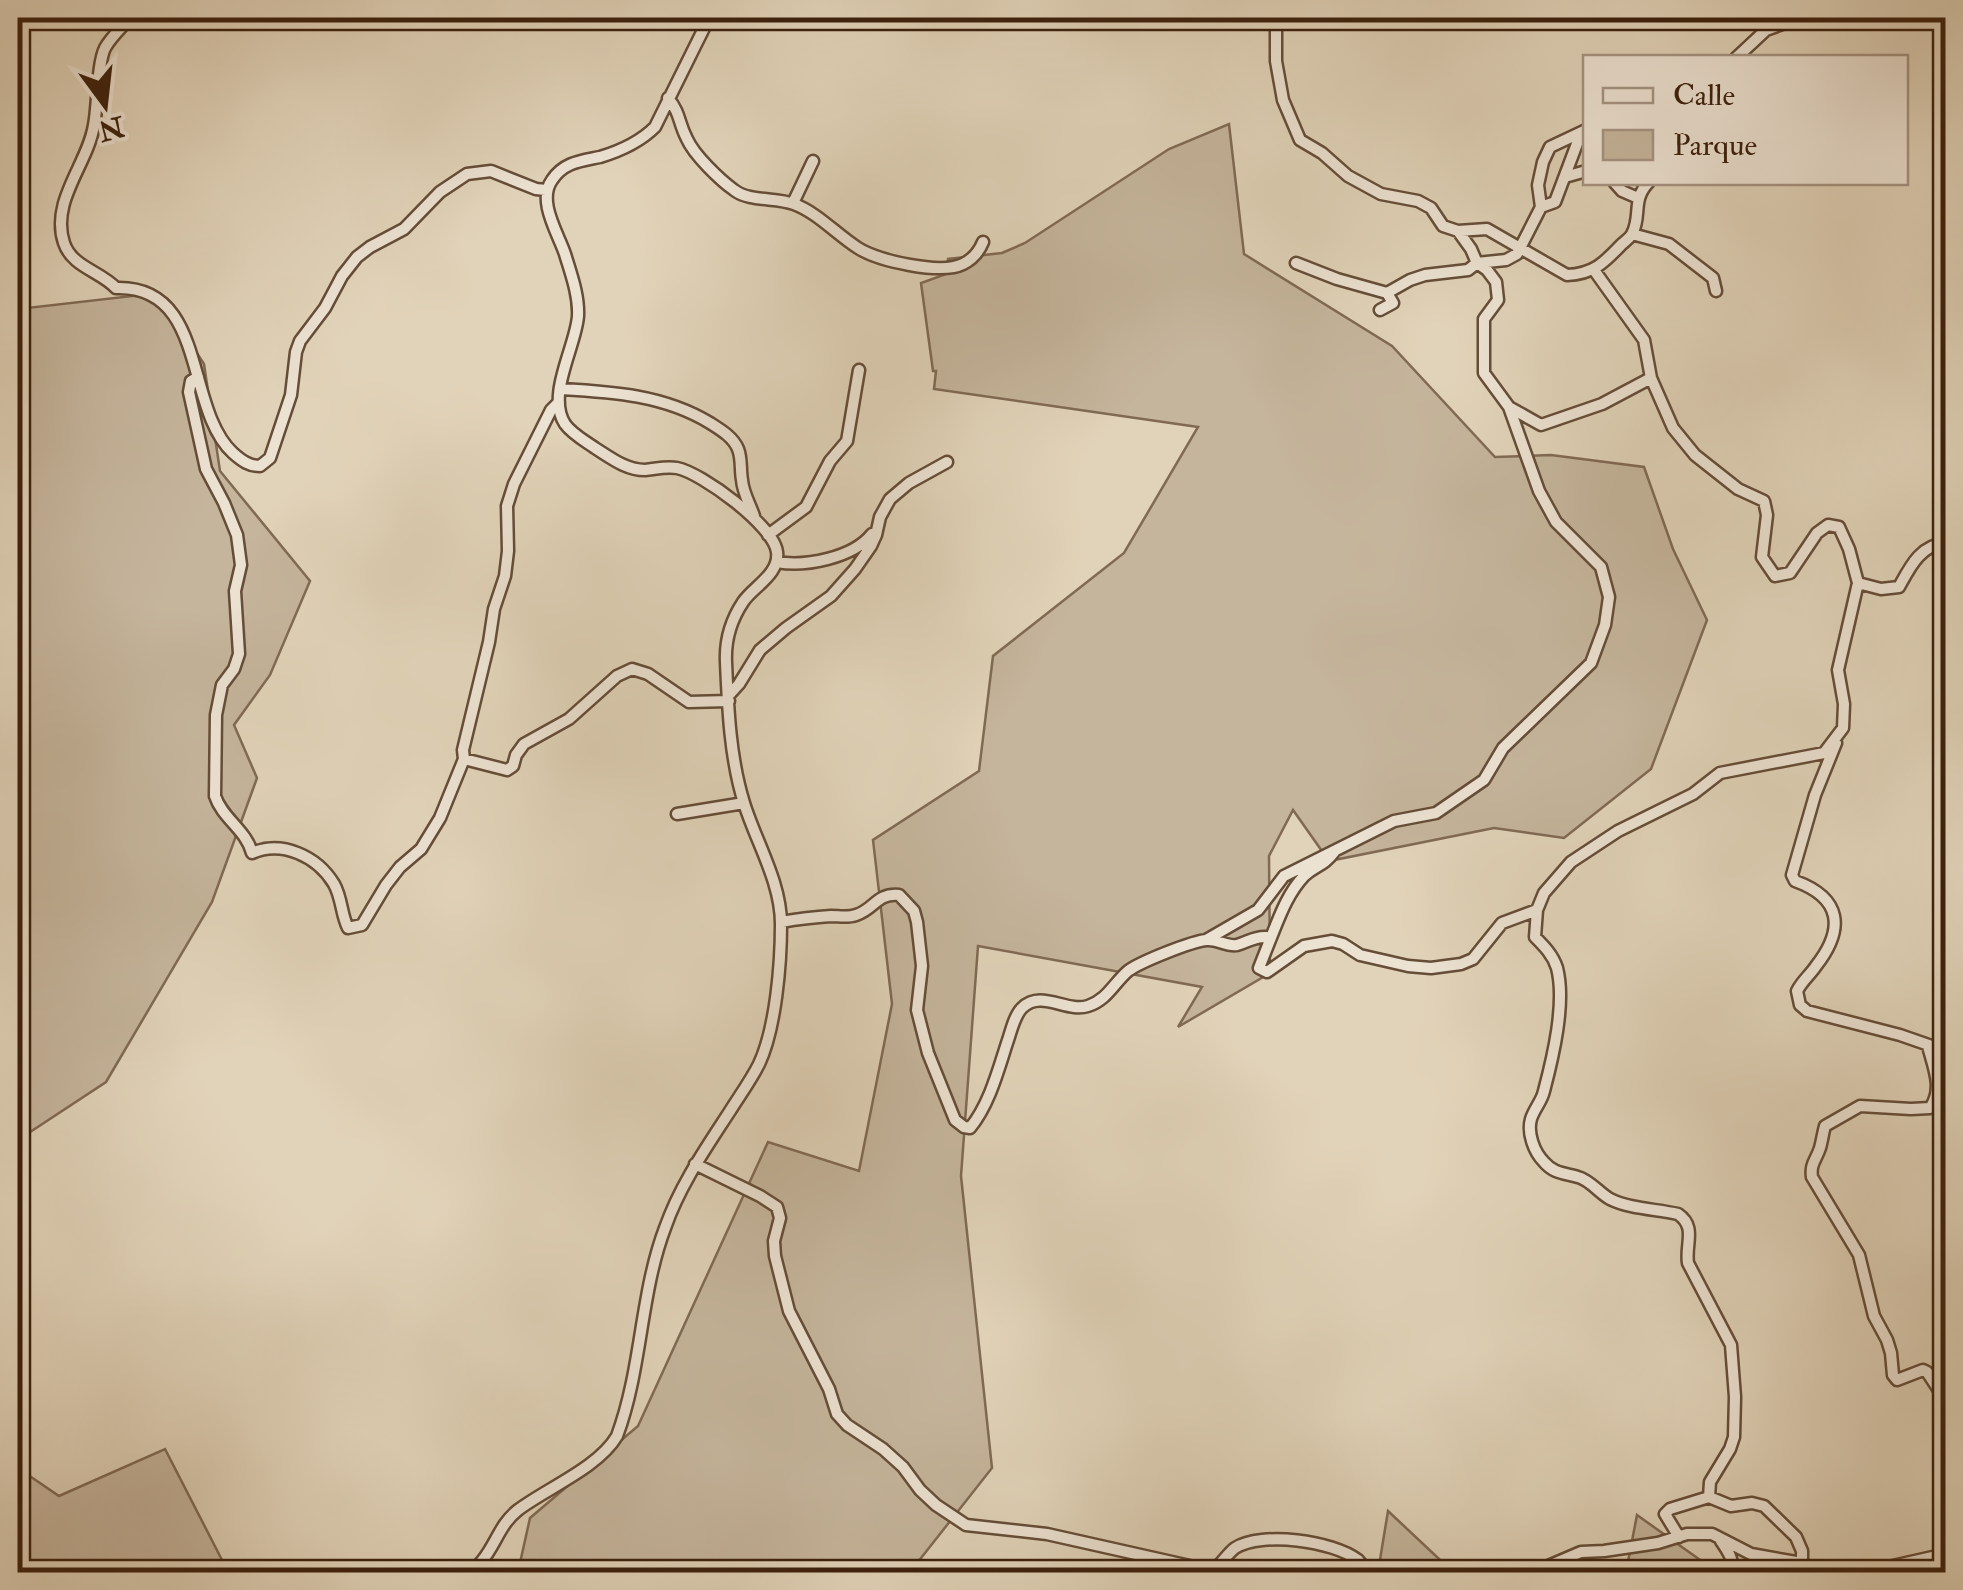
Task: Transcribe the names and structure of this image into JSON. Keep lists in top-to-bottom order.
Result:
{
  "legend": ["Calle", "Parque"],
  "north": "bottom"
}
